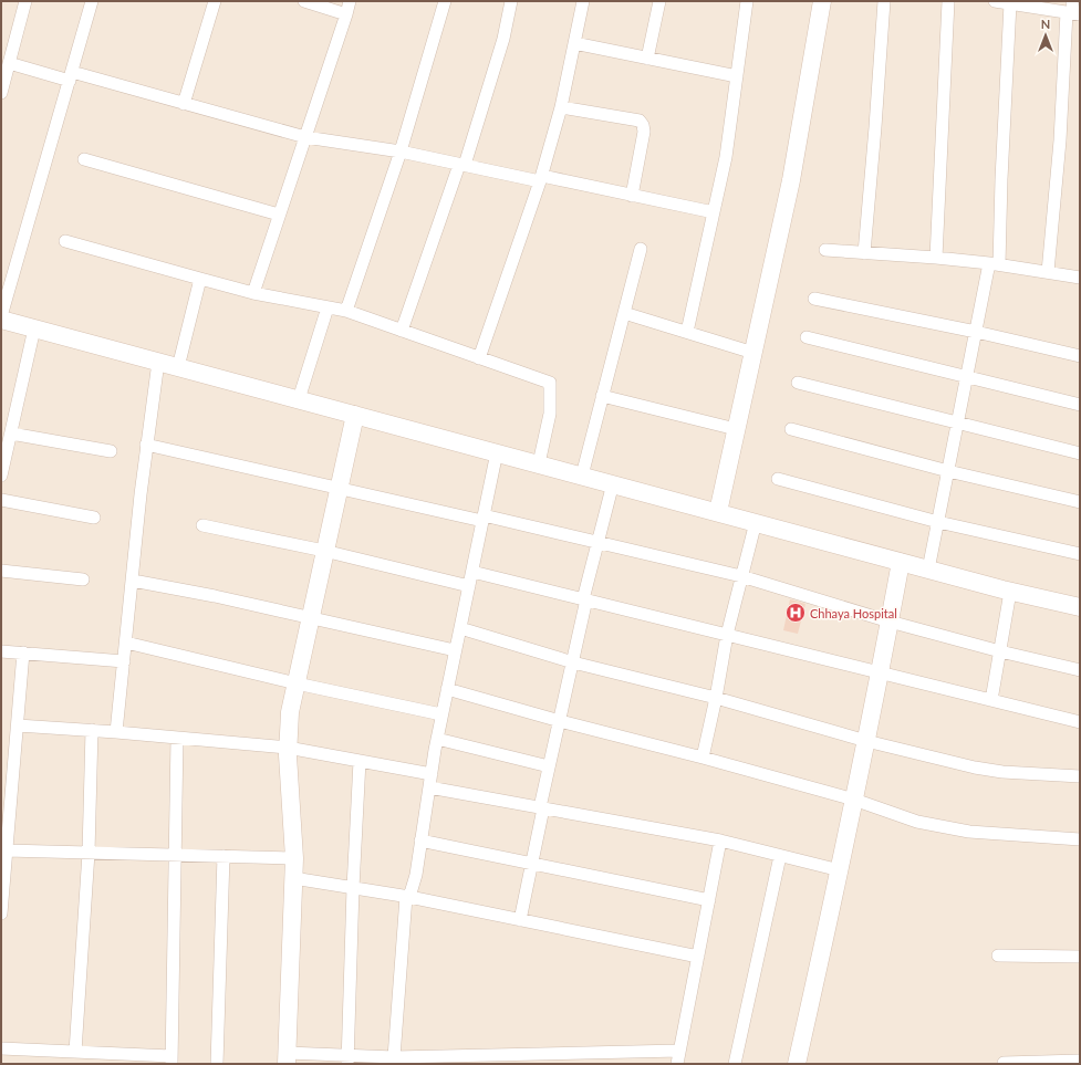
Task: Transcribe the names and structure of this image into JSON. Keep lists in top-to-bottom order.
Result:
{
  "places": {
    "hospital": ["Chhaya Hospital"]
  },
  "north": "top"
}
